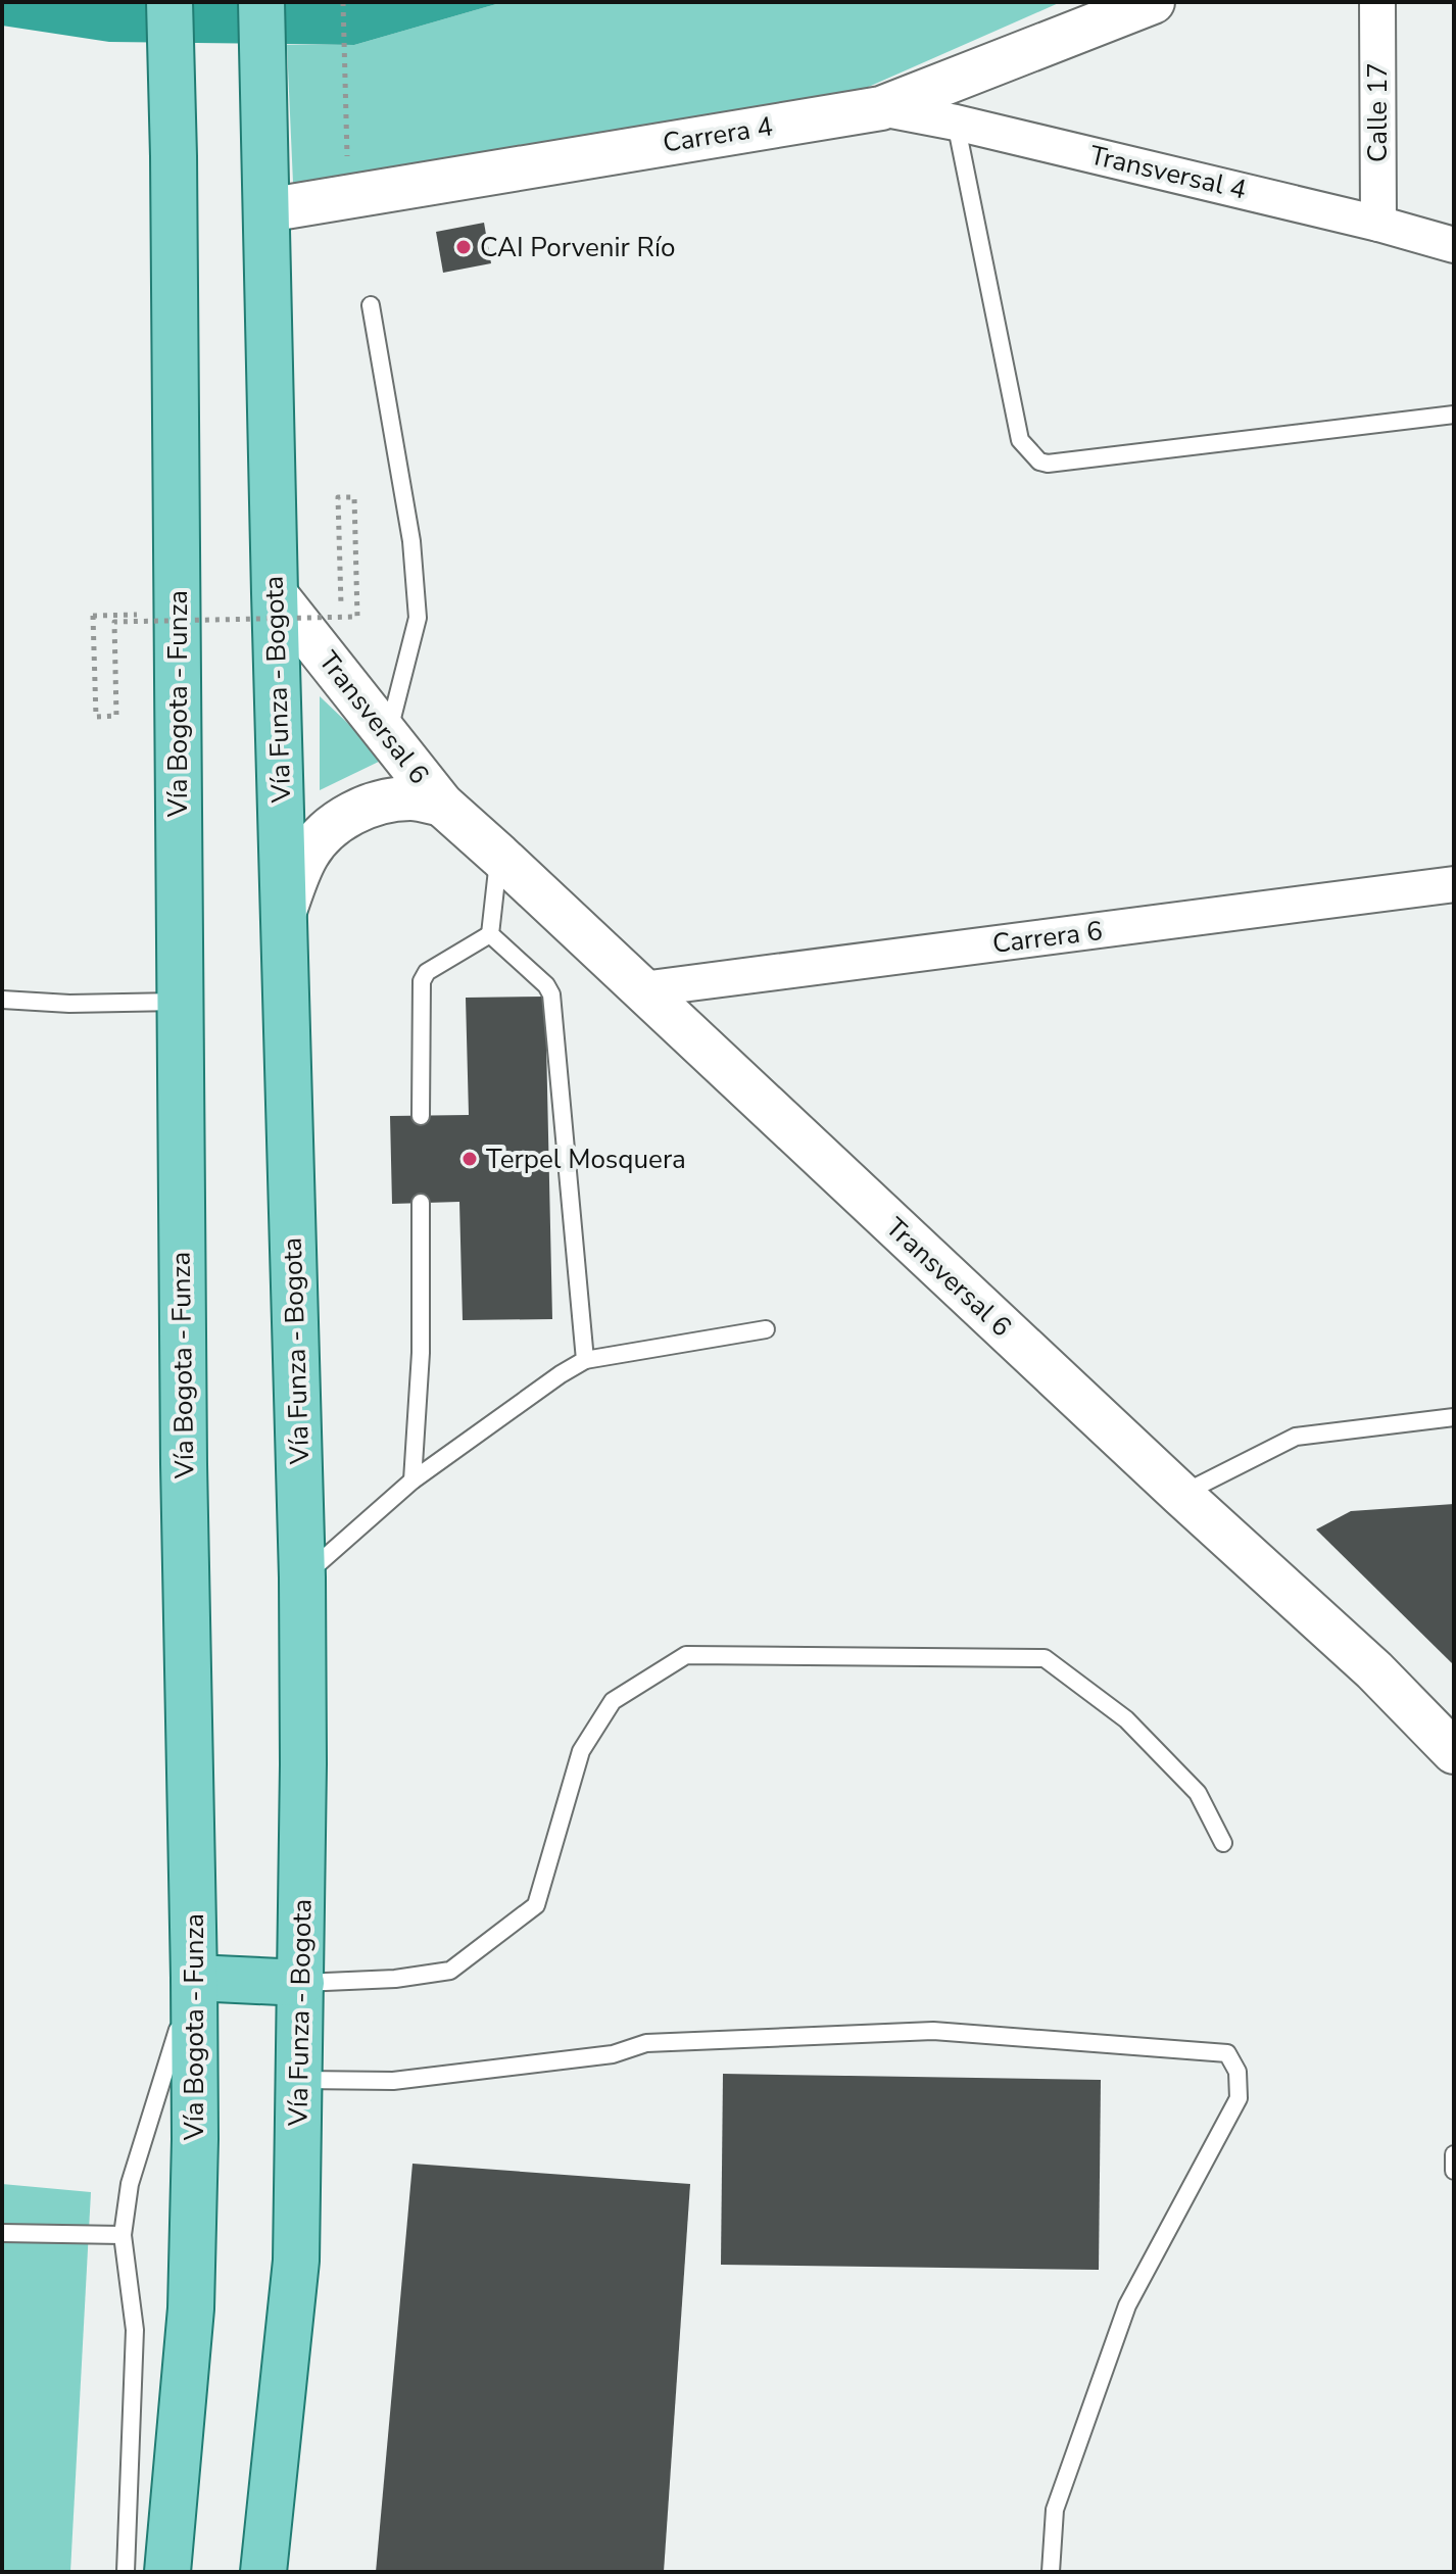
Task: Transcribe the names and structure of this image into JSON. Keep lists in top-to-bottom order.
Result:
{
  "streets": {
    "main road": ["Vía Funza - Bogota", "Vía Bogota - Funza"],
    "street": [
      "Calle 17",
      "Carrera 4",
      "Transversal 4",
      "Transversal 6",
      "Carrera 6"
    ]
  },
  "crossings": [
    ["Calle 17", "Transversal 4"],
    ["Carrera 4", "Transversal 4"],
    ["Carrera 4", "Vía Funza - Bogota"],
    ["Vía Funza - Bogota", "Transversal 6"],
    ["Transversal 6", "Carrera 6"]
  ],
  "places": ["CAI Porvenir Río", "Terpel Mosquera"]
}
